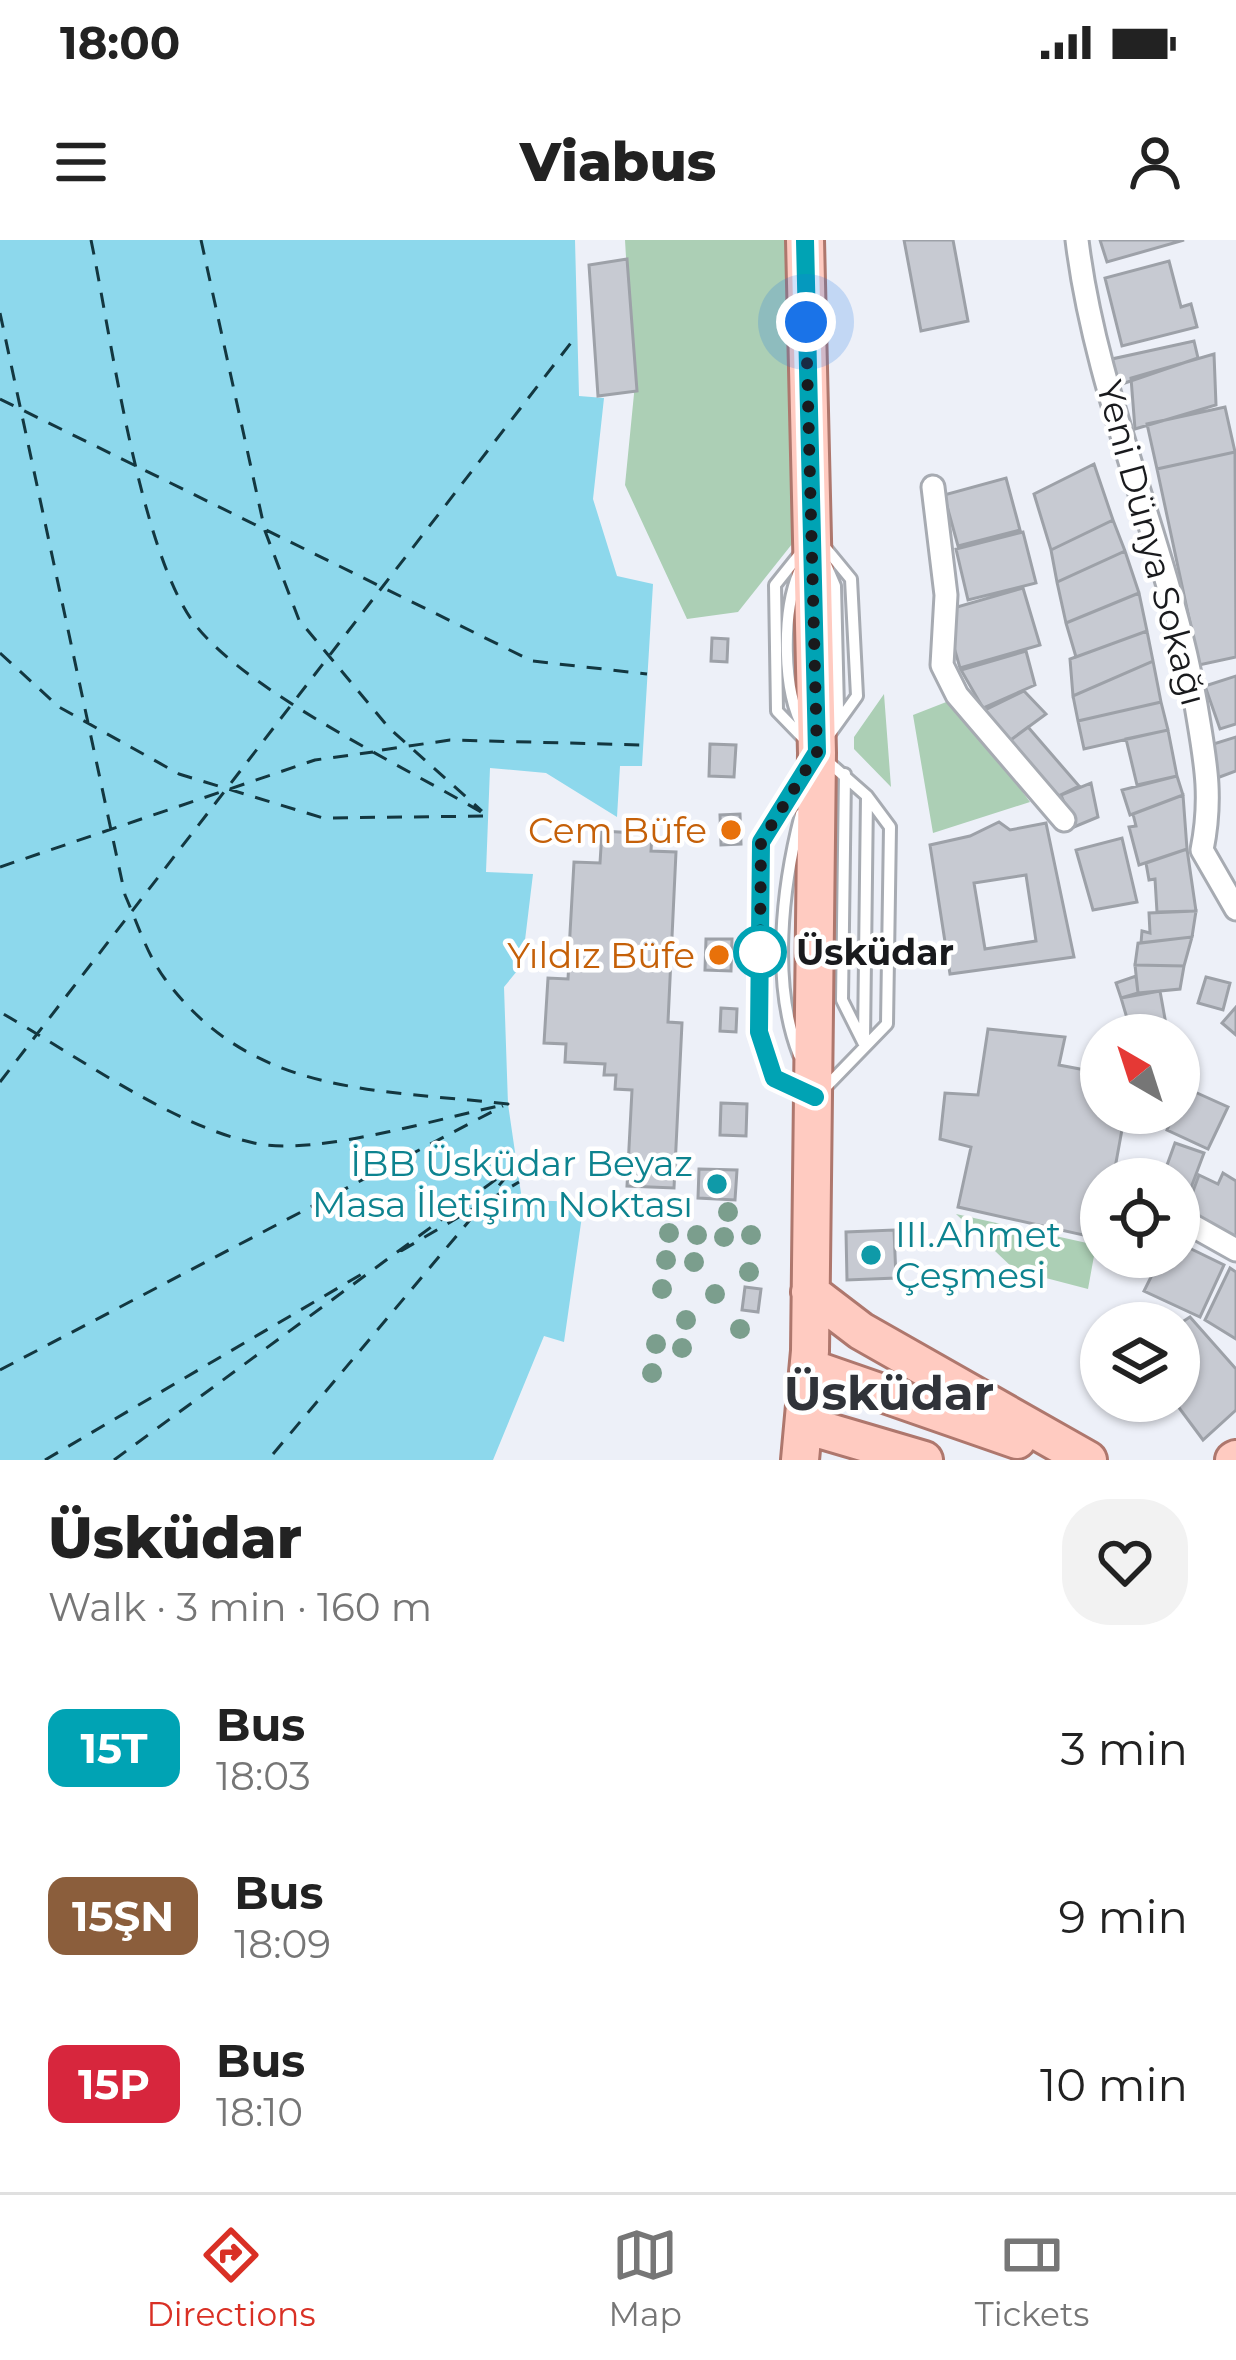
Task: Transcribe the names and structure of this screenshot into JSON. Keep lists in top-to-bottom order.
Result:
{
  "streets": {
    "street": ["Yeni Dünya Sokağı"]
  },
  "districts": ["Üsküdar"],
  "places": [
    "Cem Büfe",
    "Üsküdar",
    "Yıldız Büfe",
    "İBB Üsküdar Beyaz Masa İletişim Noktası",
    "III.Ahmet Çeşmesi"
  ],
  "lines": ["bus line 15T"],
  "north": "top left",
  "page": {
    "status": "18:00",
    "header": "Viabus",
    "heading": ["Üsküdar", "Walk · 3 min · 160 m"],
    "list": [
      {
        "mark": "15T",
        "name": "Bus",
        "note": "18:03",
        "value": "3 min"
      },
      {
        "mark": "15ŞN",
        "name": "Bus",
        "note": "18:09",
        "value": "9 min"
      },
      {
        "mark": "15P",
        "name": "Bus",
        "note": "18:10",
        "value": "10 min"
      }
    ],
    "tabs": ["Directions", "Map", "Tickets"]
  }
}
